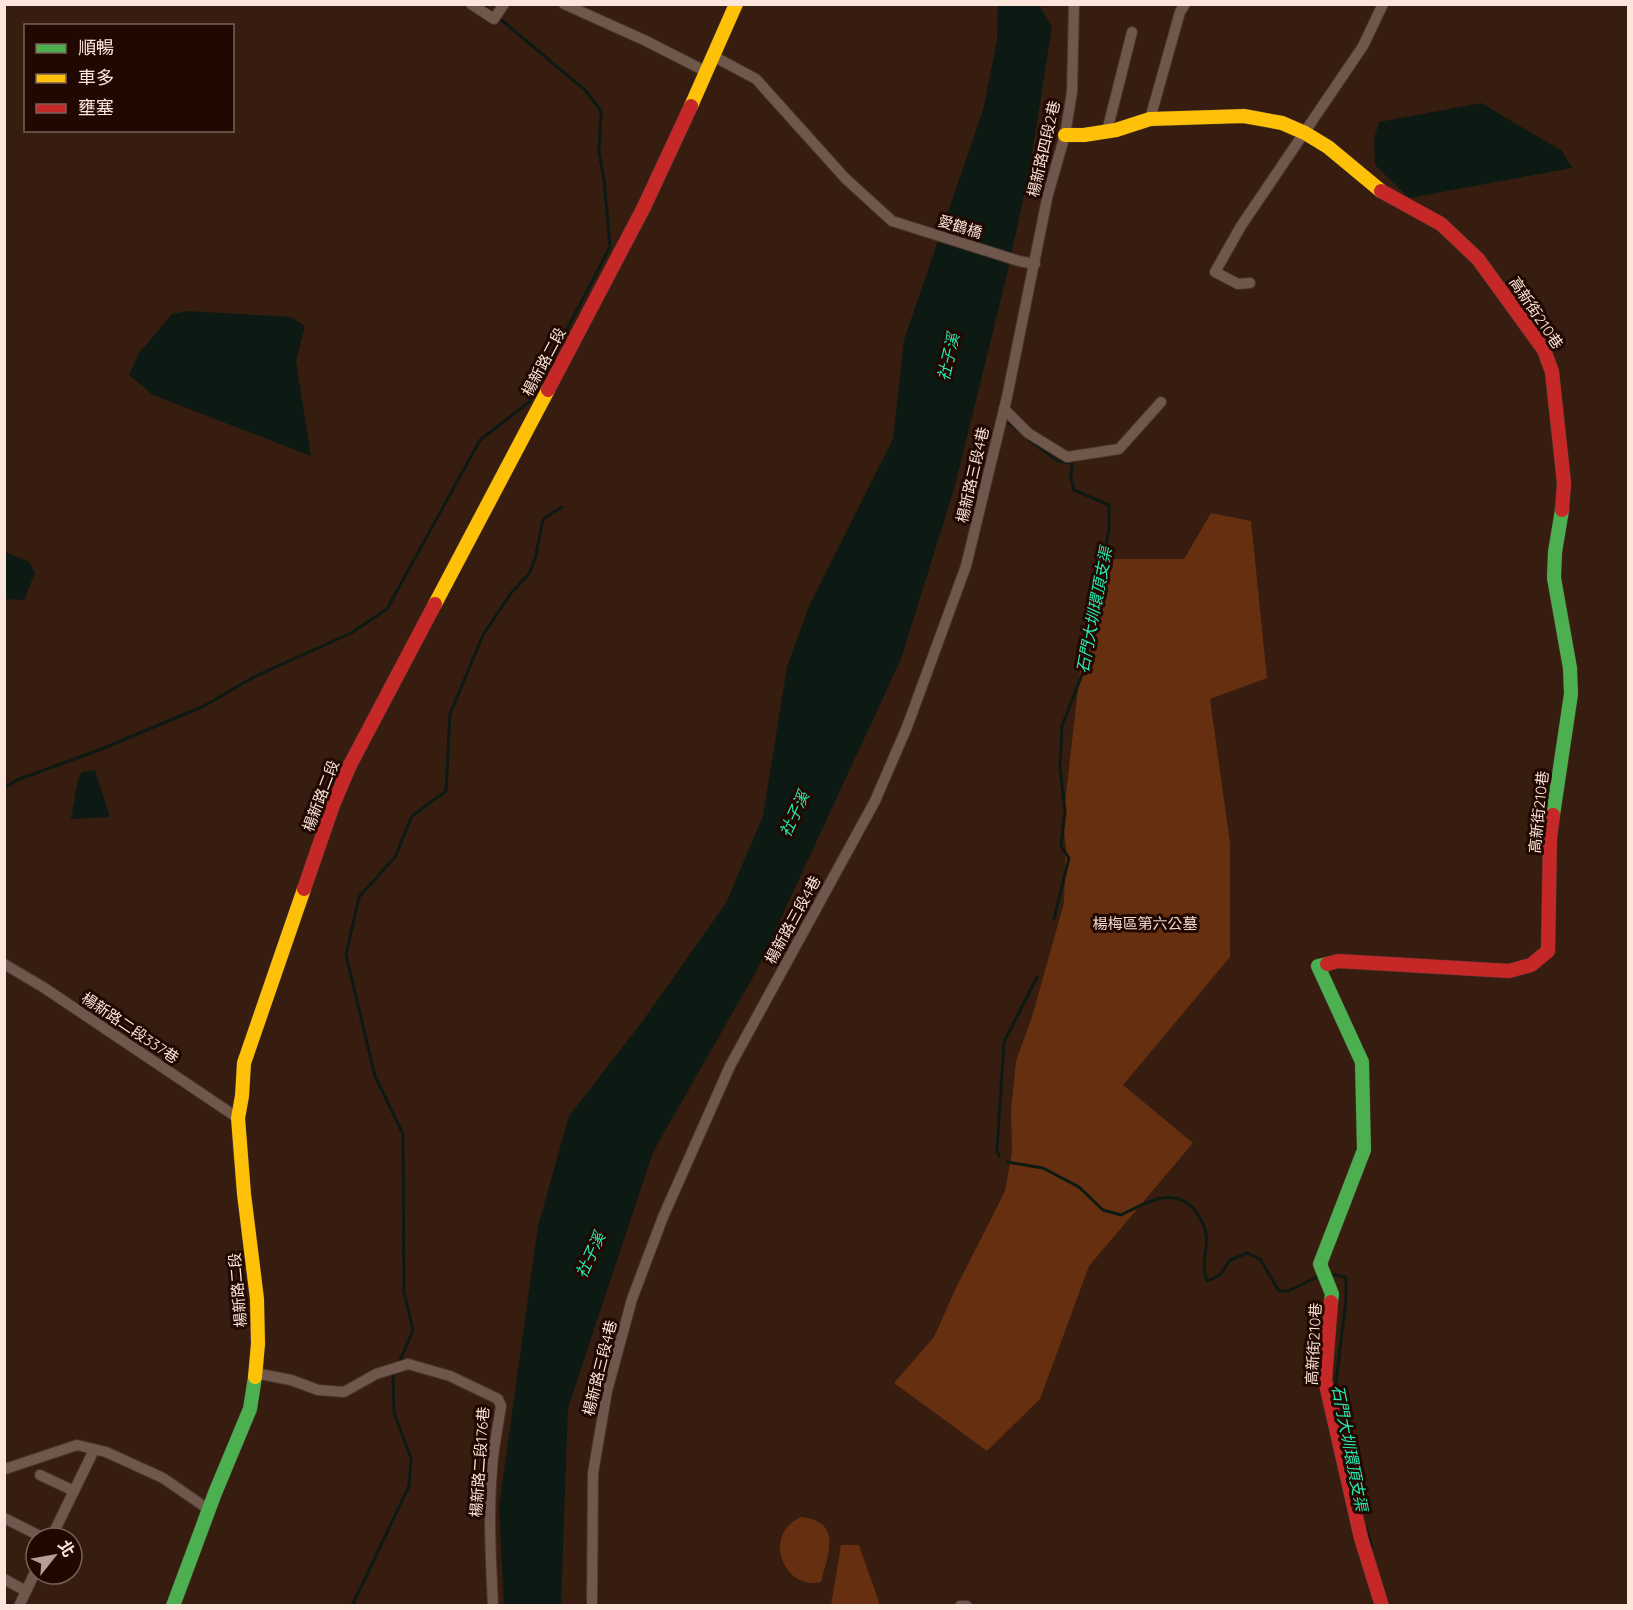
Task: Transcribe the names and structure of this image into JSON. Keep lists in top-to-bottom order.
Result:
{
  "streets": {
    "street": [
      "楊新路四段2巷",
      "愛鶴橋",
      "高新街210巷",
      "楊新路二段",
      "楊新路三段4巷",
      "楊新路二段337巷",
      "楊新路二段176巷"
    ]
  },
  "crossings": [
    ["楊新路四段2巷", "愛鶴橋"],
    ["楊新路四段2巷", "高新街210巷"],
    ["楊新路四段2巷", "楊新路三段4巷"],
    ["愛鶴橋", "楊新路二段"],
    ["愛鶴橋", "楊新路三段4巷"],
    ["楊新路二段", "楊新路二段337巷"],
    ["楊新路二段", "楊新路二段176巷"]
  ],
  "water": ["社子溪", "石門大圳環頂支渠"],
  "parks": ["楊梅區第六公墓"],
  "legend": ["順暢", "車多", "壅塞"],
  "north": "top right"
}
